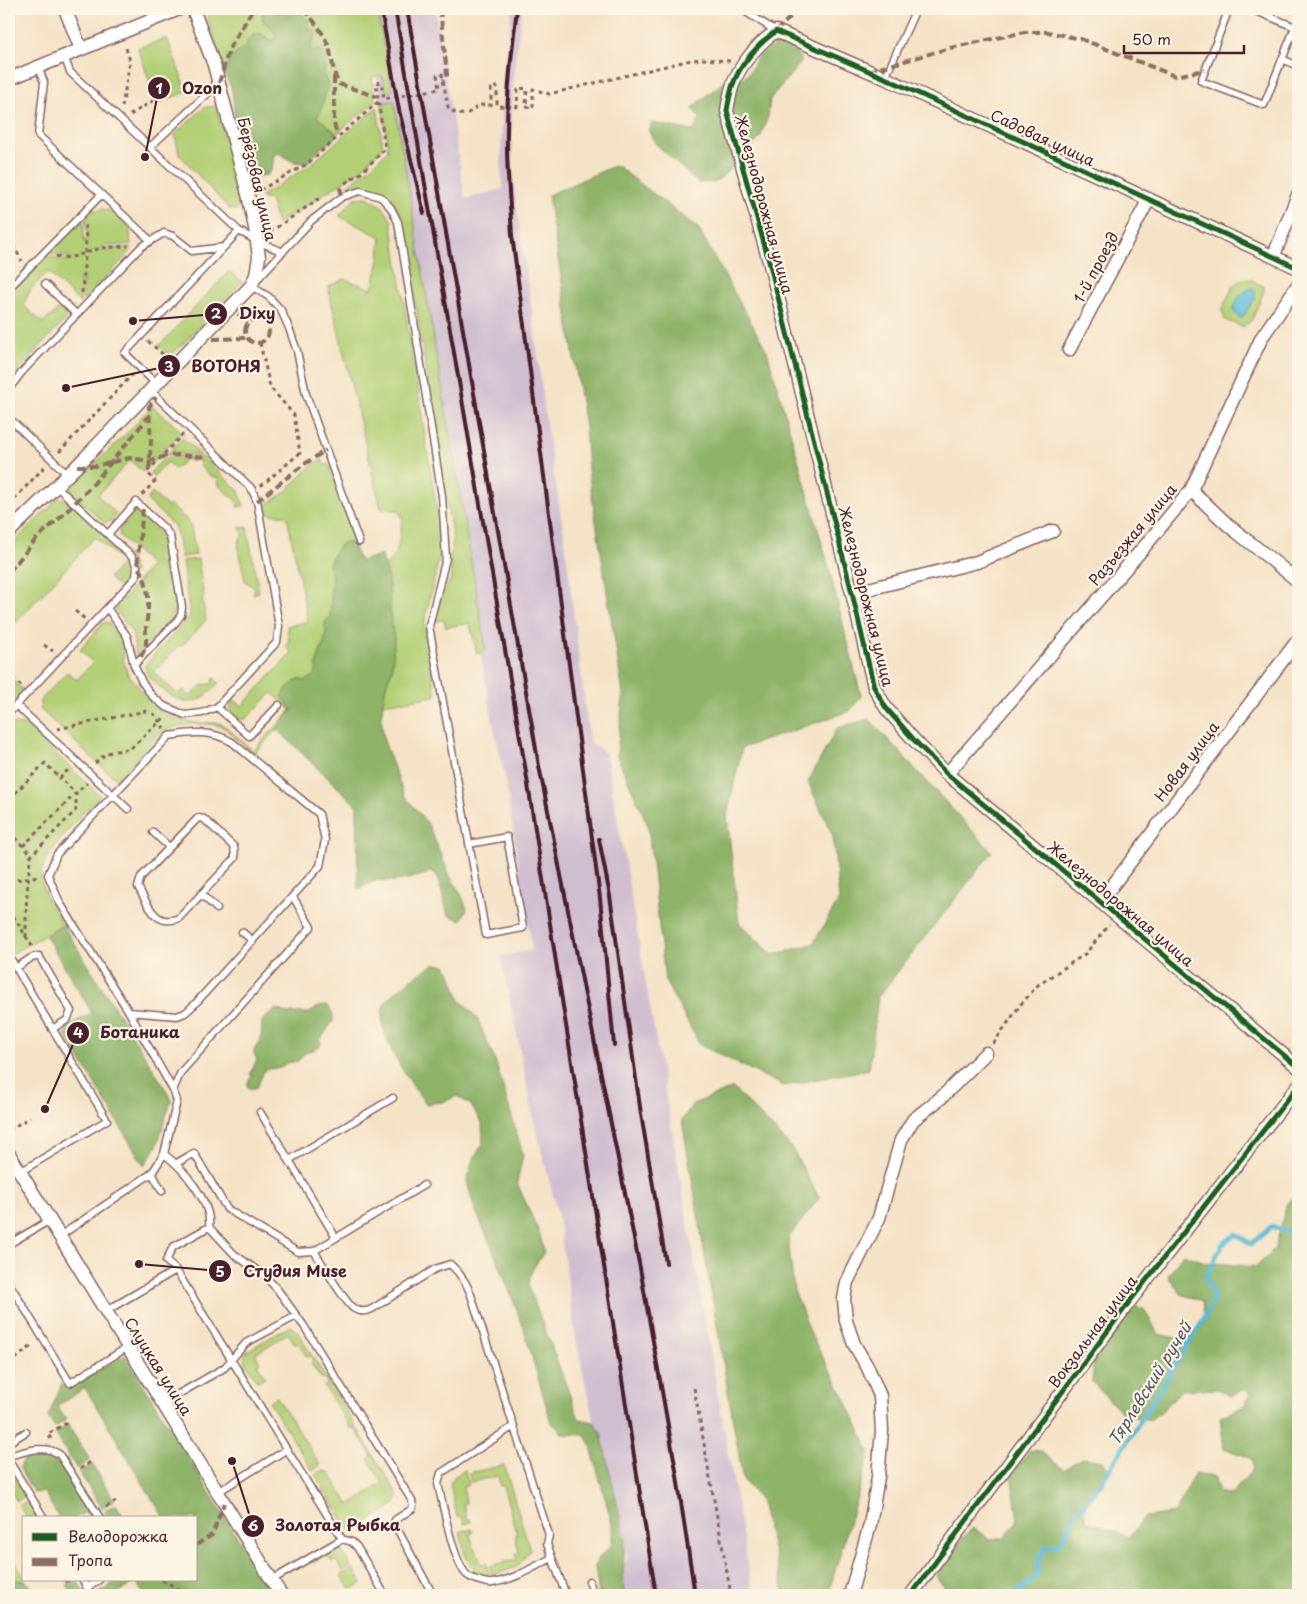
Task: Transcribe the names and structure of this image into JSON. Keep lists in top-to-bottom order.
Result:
{
  "streets": {
    "street": [
      "Садовая улица",
      "Берёзовая улица",
      "Железнодорожная улица",
      "1-й проезд",
      "Разъезжая улица",
      "Новая улица",
      "Вокзальная улица",
      "Слуцкая улица"
    ]
  },
  "crossings": [
    ["Садовая улица", "Железнодорожная улица"],
    ["Садовая улица", "1-й проезд"],
    ["Железнодорожная улица", "Разъезжая улица"],
    ["Железнодорожная улица", "Новая улица"]
  ],
  "water": ["Тярлевский ручей"],
  "places": [
    "Ozon",
    "Dixy",
    "ВОТОНЯ",
    "Ботаника",
    "Студия Muse",
    "Золотая Рыбка"
  ],
  "legend": ["Велодорожка", "Тропа"],
  "scale_bar": "50 m"
}
